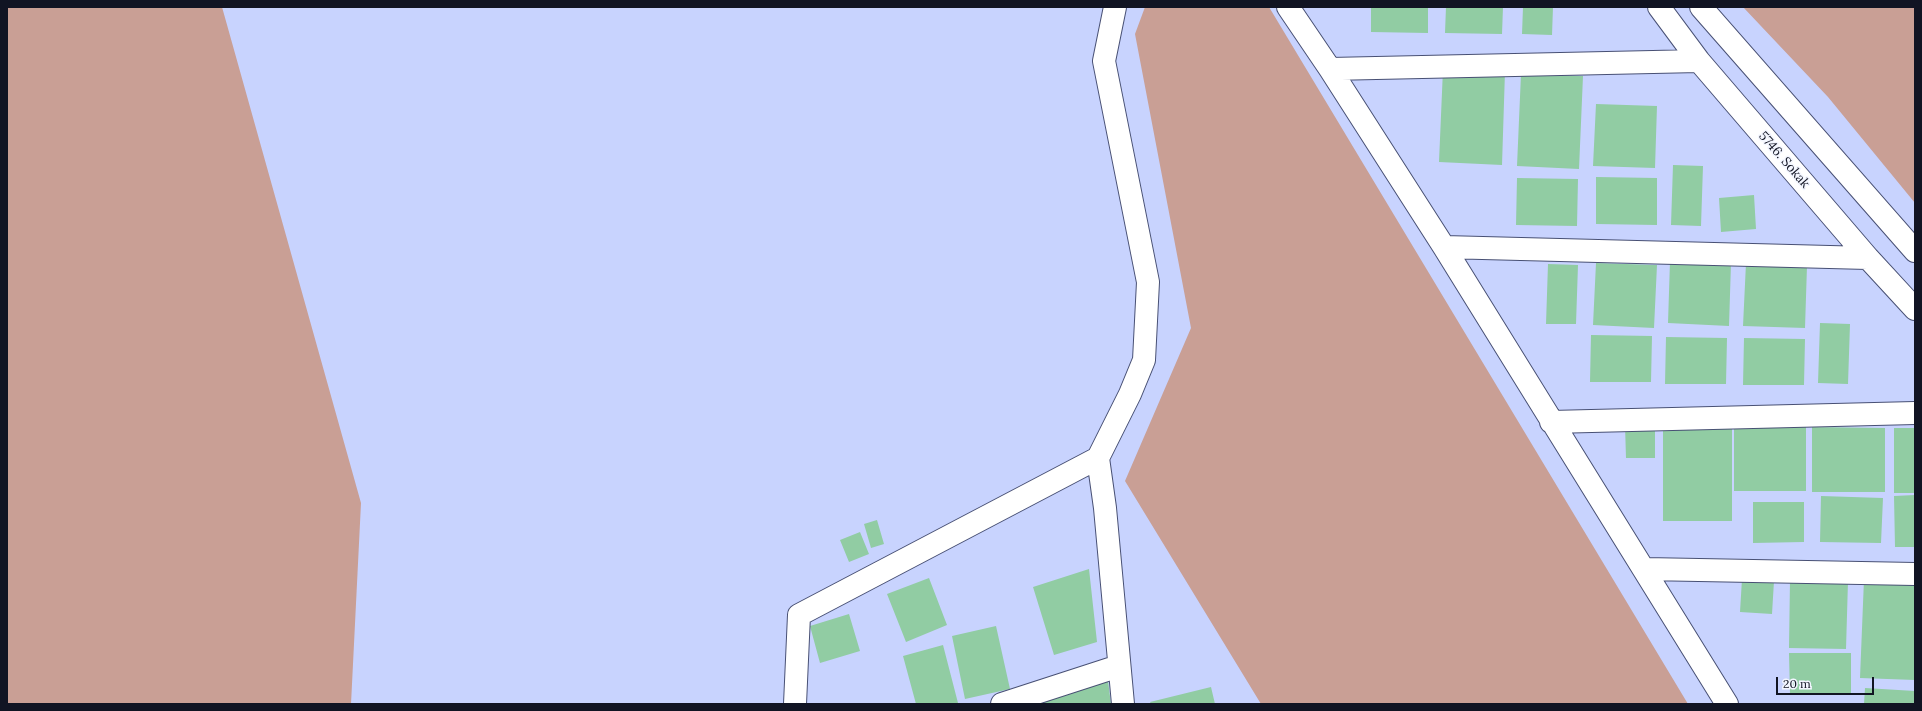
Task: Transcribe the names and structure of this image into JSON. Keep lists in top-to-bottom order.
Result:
{
  "streets": {
    "street": ["5746. Sokak"]
  },
  "scale_bar": "20 m"
}
